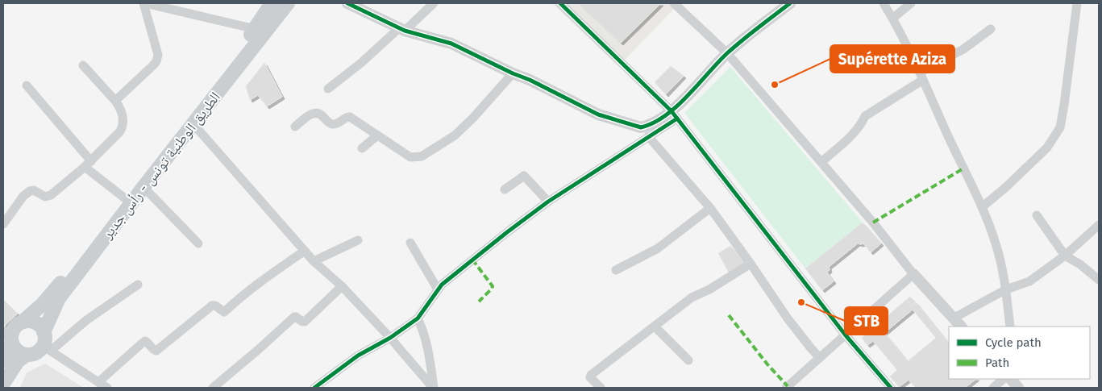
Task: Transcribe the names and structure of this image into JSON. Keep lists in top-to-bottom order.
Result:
{
  "streets": {
    "main road": ["الطريق الوطنية تونس - رأس جدير"]
  },
  "places": ["Supérette Aziza", "STB"],
  "legend": ["Cycle path", "Path"]
}
